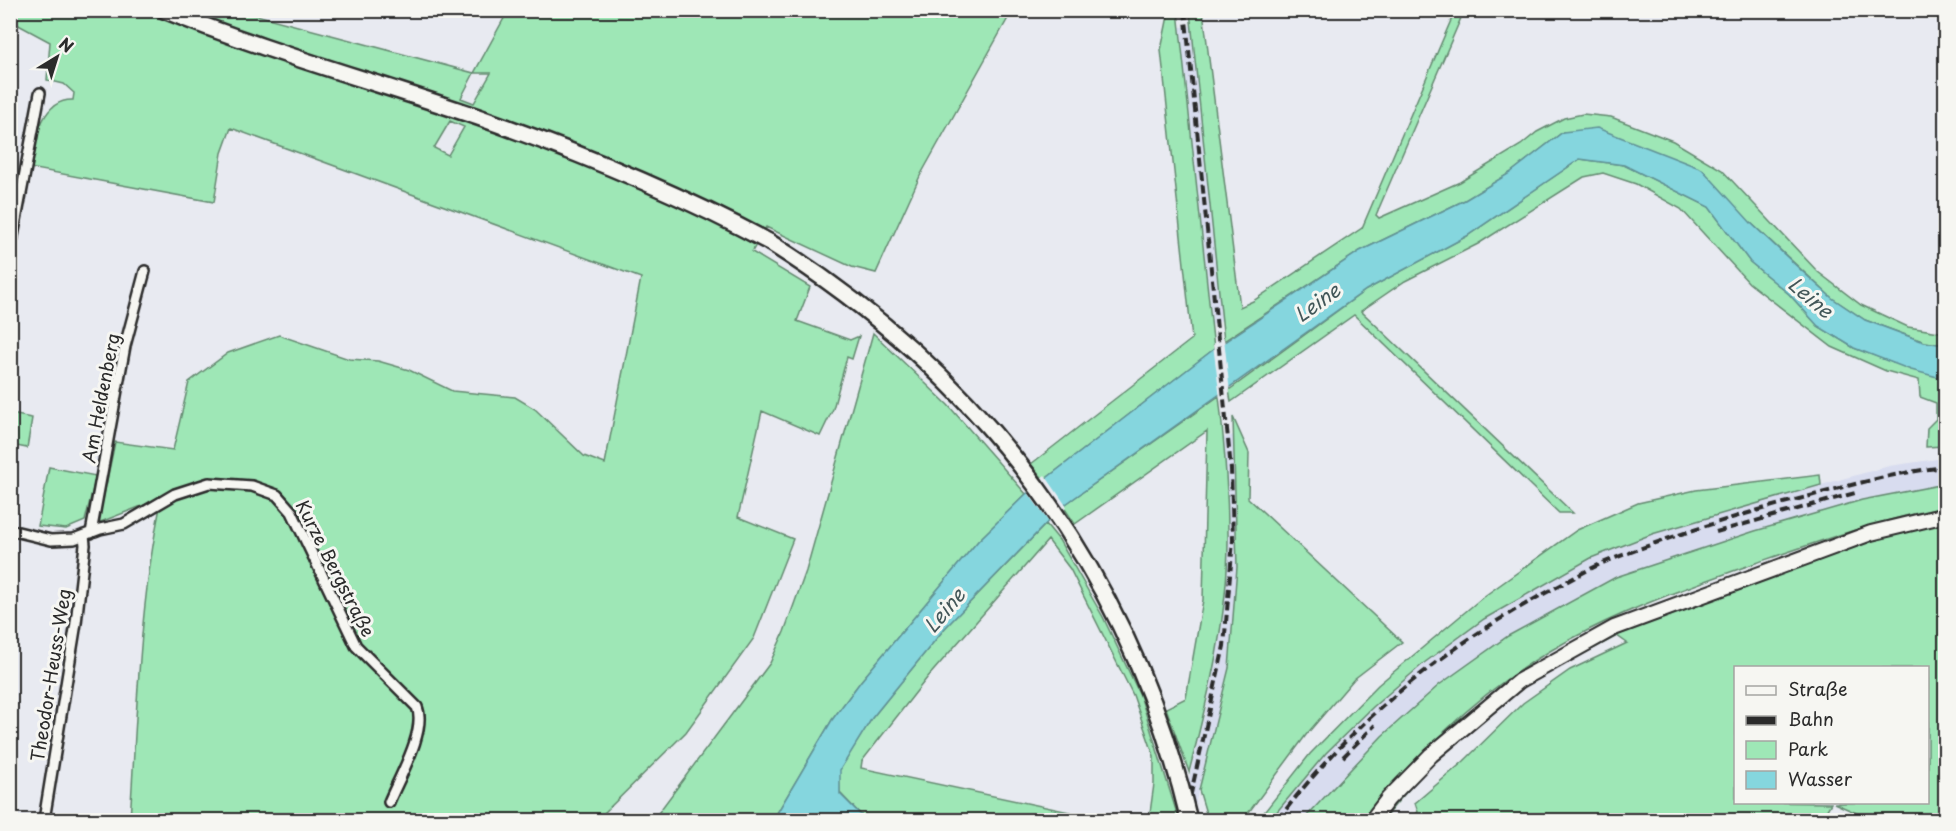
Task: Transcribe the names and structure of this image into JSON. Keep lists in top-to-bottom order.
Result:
{
  "streets": {
    "street": ["Am Heldenberg", "Kurze Bergstraße", "Theodor-Heuss-Weg"]
  },
  "crossings": [
    ["Am Heldenberg", "Kurze Bergstraße"],
    ["Am Heldenberg", "Theodor-Heuss-Weg"],
    ["Kurze Bergstraße", "Theodor-Heuss-Weg"]
  ],
  "water": ["Leine"],
  "legend": [
    "Straße",
    "Bahn",
    "Park",
    "Wasser"
  ],
  "north": "top right"
}
